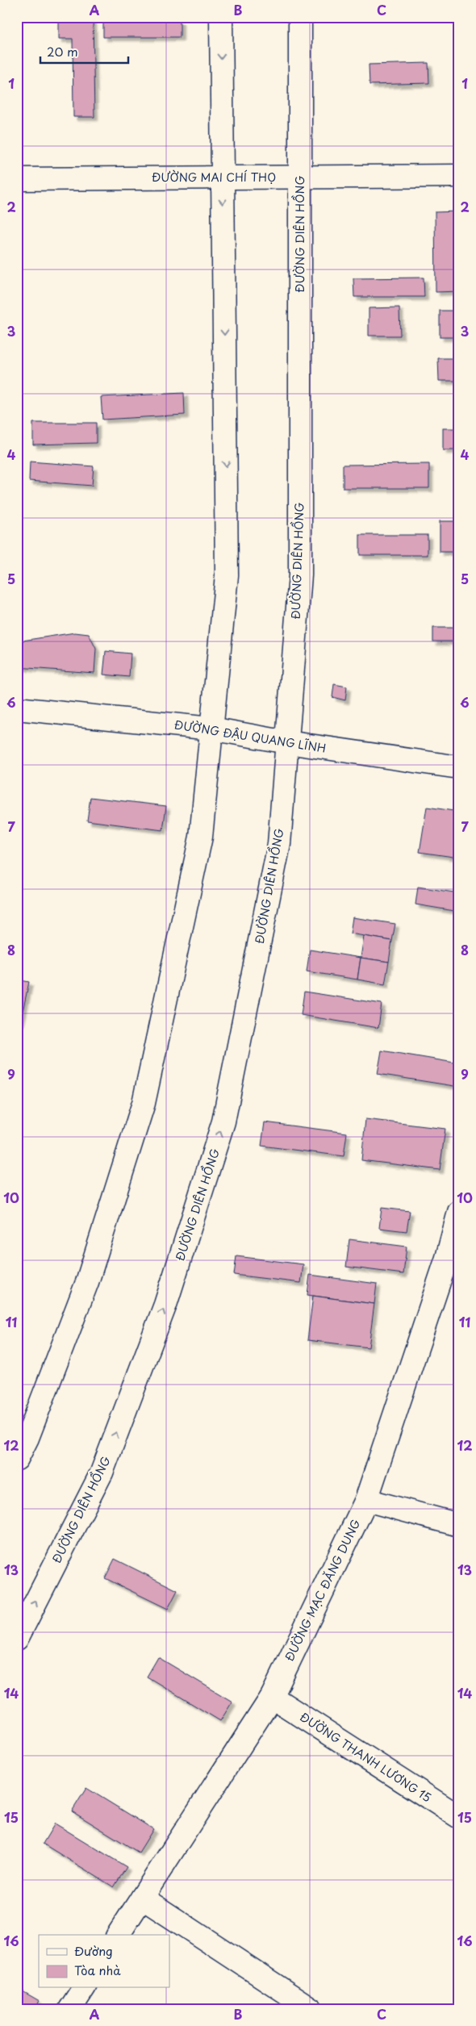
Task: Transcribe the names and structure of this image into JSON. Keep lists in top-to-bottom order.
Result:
{
  "streets": {
    "street": [
      "ĐƯỜNG MAI CHÍ THỌ",
      "ĐƯỜNG DIÊN HỒNG",
      "ĐƯỜNG ĐẬU QUANG LĨNH",
      "ĐƯỜNG MẠC ĐĂNG DUNG",
      "ĐƯỜNG THANH LƯƠNG 15"
    ]
  },
  "crossings": [
    ["ĐƯỜNG MAI CHÍ THỌ", "ĐƯỜNG DIÊN HỒNG"],
    ["ĐƯỜNG DIÊN HỒNG", "ĐƯỜNG ĐẬU QUANG LĨNH"],
    ["ĐƯỜNG MẠC ĐĂNG DUNG", "ĐƯỜNG THANH LƯƠNG 15"]
  ],
  "legend": ["Đường", "Tòa nhà"],
  "scale_bar": "20 m",
  "grid": {
    "columns": ["A", "B", "C"],
    "rows": [
      "1",
      "2",
      "3",
      "4",
      "5",
      "6",
      "7",
      "8",
      "9",
      "10",
      "11",
      "12",
      "13",
      "14",
      "15",
      "16"
    ]
  }
}
